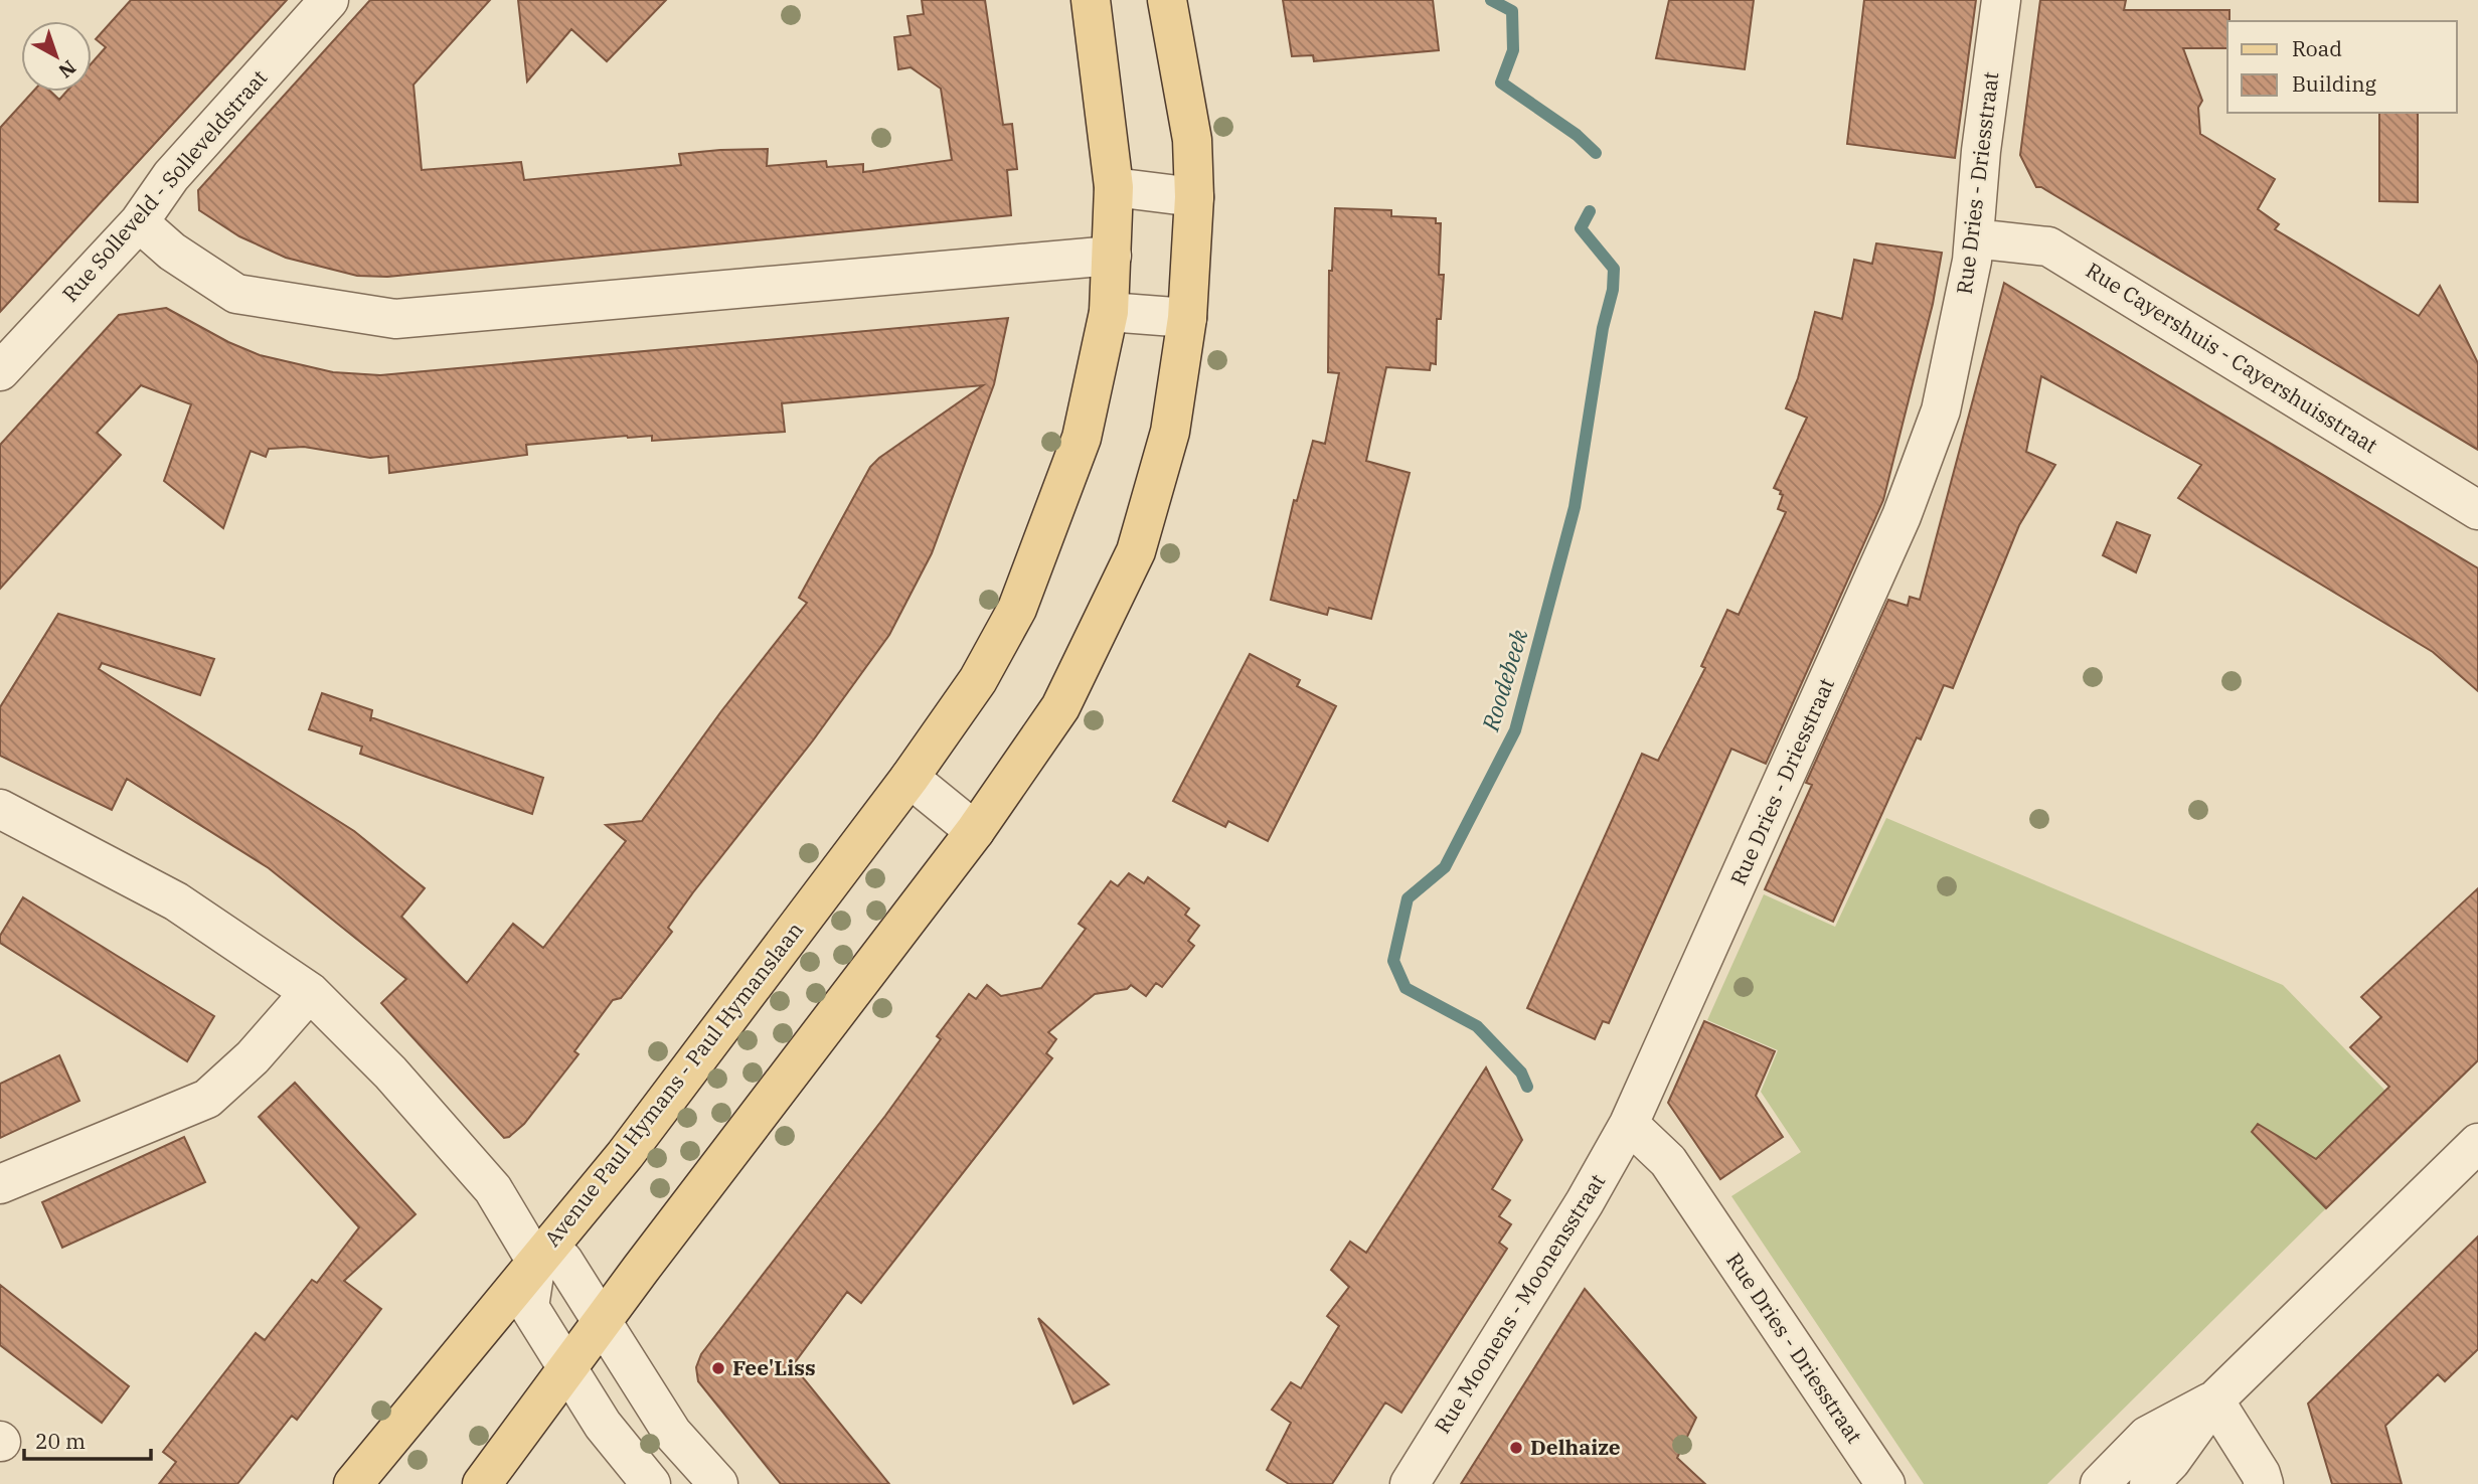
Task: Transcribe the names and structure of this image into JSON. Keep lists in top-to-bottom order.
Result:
{
  "streets": {
    "main road": ["Avenue Paul Hymans - Paul Hymanslaan"],
    "street": [
      "Rue Dries - Driesstraat",
      "Rue Solleveld - Solleveldstraat",
      "Rue Cayershuis - Cayershuisstraat",
      "Rue Moonens - Moonensstraat"
    ]
  },
  "crossings": [
    ["Rue Dries - Driesstraat", "Rue Cayershuis - Cayershuisstraat"],
    ["Rue Dries - Driesstraat", "Rue Moonens - Moonensstraat"]
  ],
  "water": ["Roodebeek"],
  "places": ["Fee'Liss", "Delhaize"],
  "legend": ["Road", "Building"],
  "scale_bar": "20 m",
  "north": "bottom right"
}
